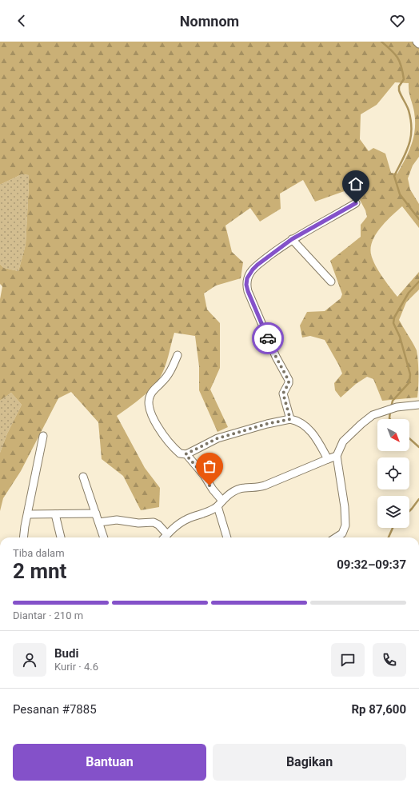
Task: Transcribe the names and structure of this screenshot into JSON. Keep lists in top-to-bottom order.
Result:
{
  "north": "bottom right",
  "page": {
    "header": "Nomnom",
    "heading": ["2 mnt", "Tiba dalam", "09:32–09:37"],
    "panel": [
      "Budi",
      "Kurir · 4.6",
      "Pesanan #7885",
      "Rp 87,600"
    ],
    "bar": "Diantar · 210 m",
    "buttons": ["Bantuan", "Bagikan"]
  }
}
